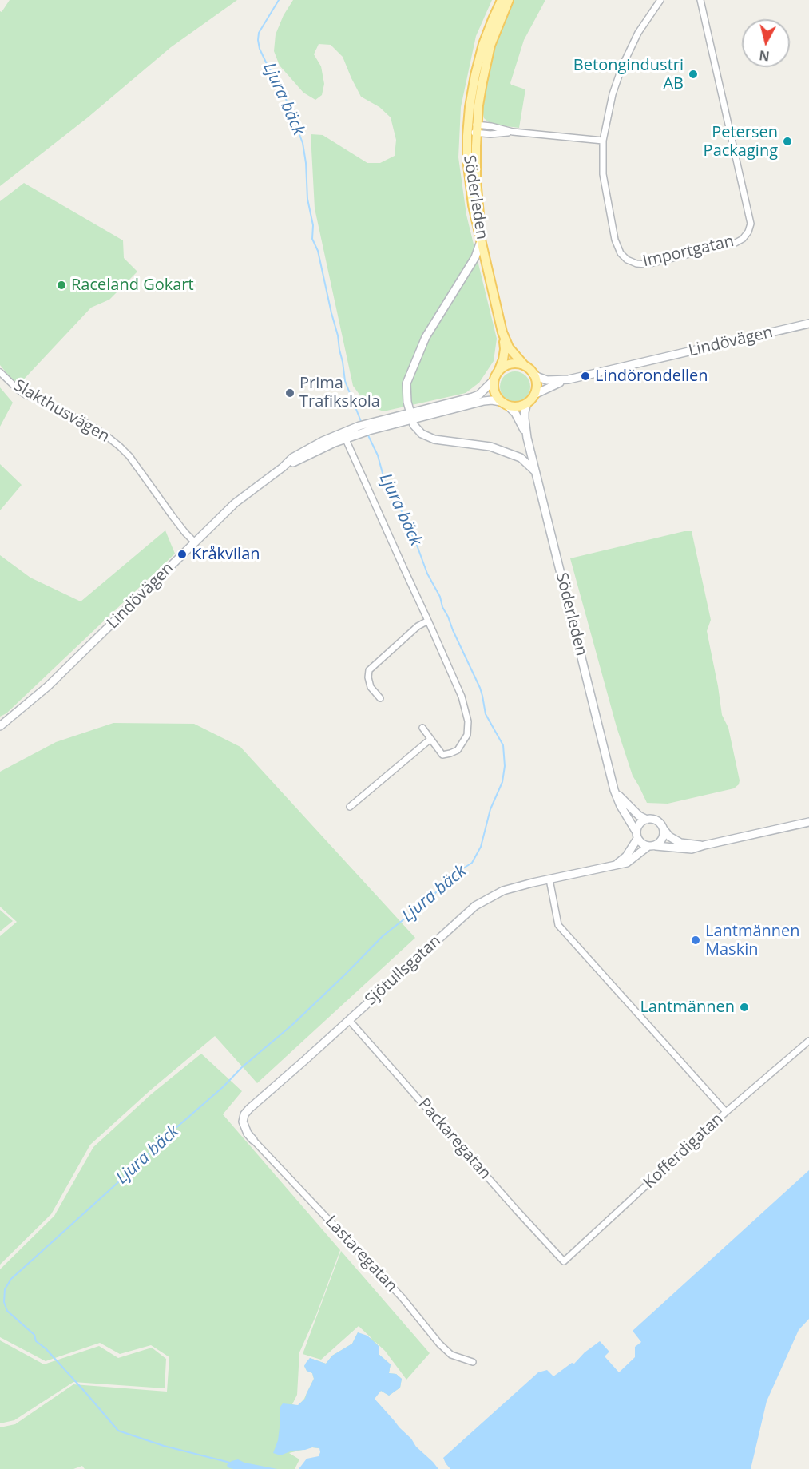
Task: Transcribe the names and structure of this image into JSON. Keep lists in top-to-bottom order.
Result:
{
  "streets": {
    "main road": ["Söderleden", "Lindövägen", "Sjötullsgatan"],
    "street": [
      "Importgatan",
      "Slakthusvägen",
      "Packaregatan",
      "Kofferdigatan",
      "Lastaregatan"
    ]
  },
  "crossings": [
    ["Söderleden", "Lindövägen"],
    ["Söderleden", "Sjötullsgatan"],
    ["Lindövägen", "Slakthusvägen"],
    ["Sjötullsgatan", "Packaregatan"],
    ["Sjötullsgatan", "Lastaregatan"],
    ["Packaregatan", "Kofferdigatan"]
  ],
  "water": ["Ljura bäck"],
  "places": [
    "Betongindustri AB",
    "Petersen Packaging",
    "Raceland Gokart",
    "Lindörondellen",
    "Prima Trafikskola",
    "Kråkvilan",
    "Lantmännen Maskin",
    "Lantmännen"
  ],
  "north": "bottom"
}
